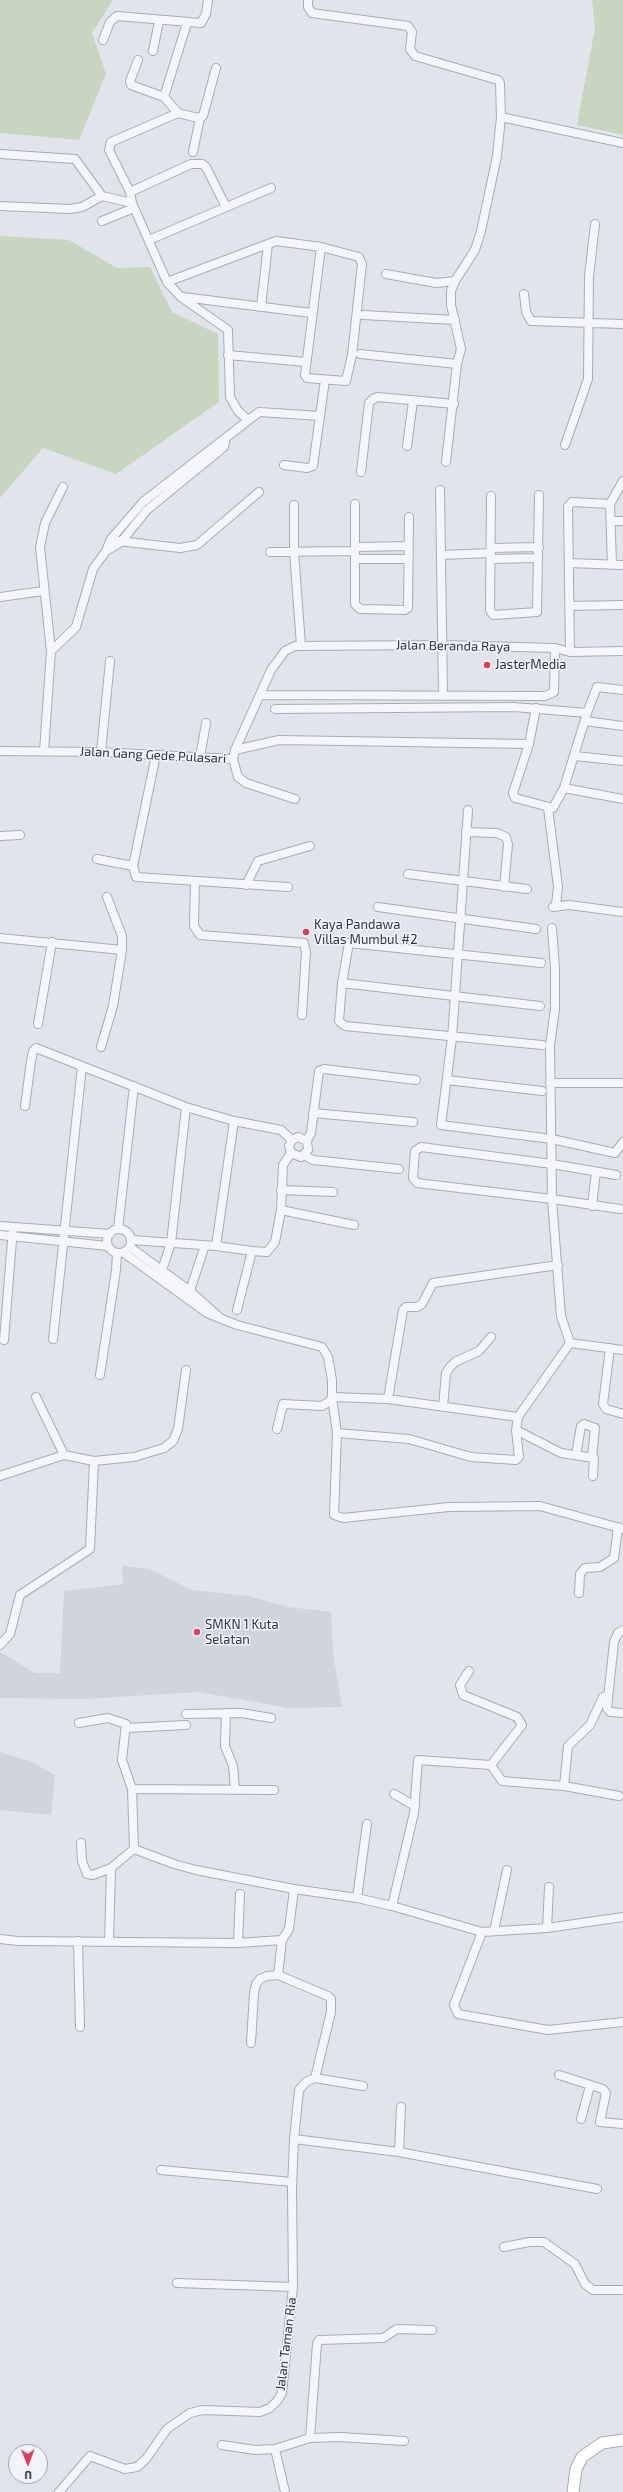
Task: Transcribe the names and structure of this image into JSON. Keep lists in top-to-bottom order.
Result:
{
  "streets": {
    "street": ["Jalan Beranda Raya", "Jalan Gang Gede Pulasari", "Jalan Taman Ria"]
  },
  "crossings": [
    ["Jalan Beranda Raya", "Jalan Gang Gede Pulasari"]
  ],
  "places": ["JasterMedia", "Kaya Pandawa Villas Mumbul #2", "SMKN 1 Kuta Selatan"],
  "north": "bottom"
}
